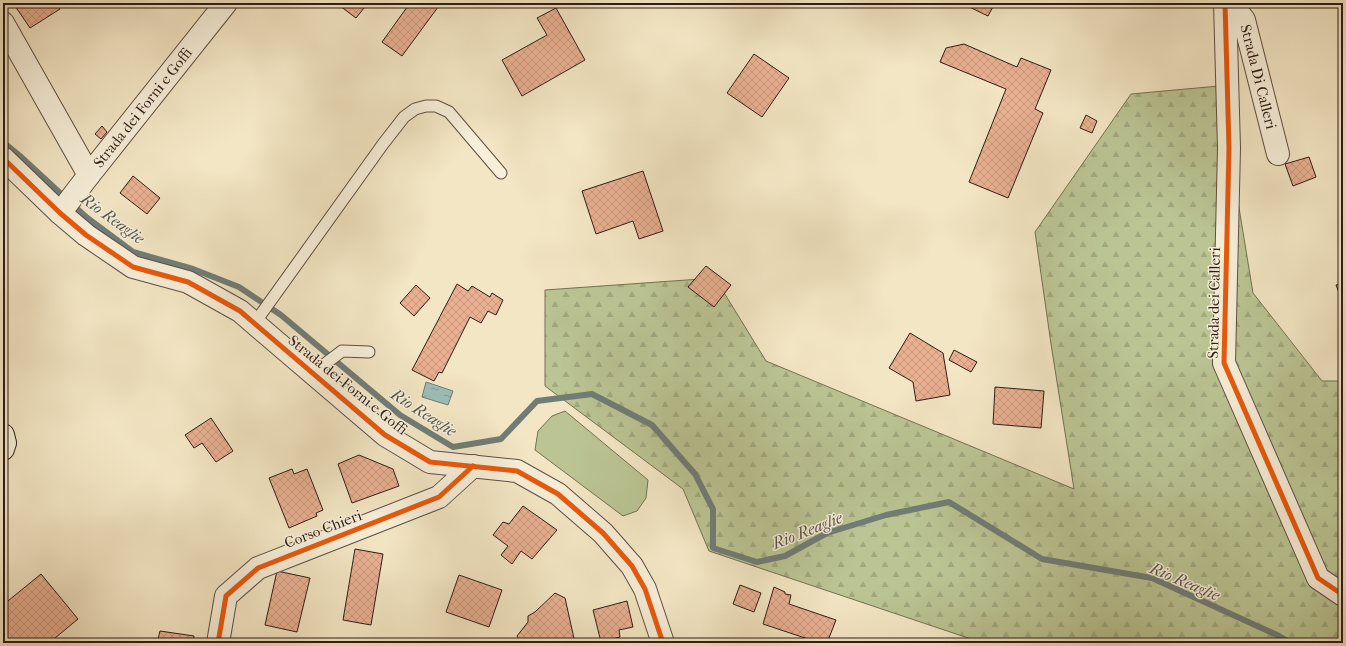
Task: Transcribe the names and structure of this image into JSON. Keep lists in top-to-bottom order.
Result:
{
  "streets": {
    "street": [
      "Strada Di Calleri",
      "Strada dei Forni e Goffi",
      "Strada dei Calleri",
      "Corso Chieri"
    ]
  },
  "crossings": [
    ["Strada dei Forni e Goffi", "Corso Chieri"]
  ],
  "water": ["Rio Reaglie"]
}
